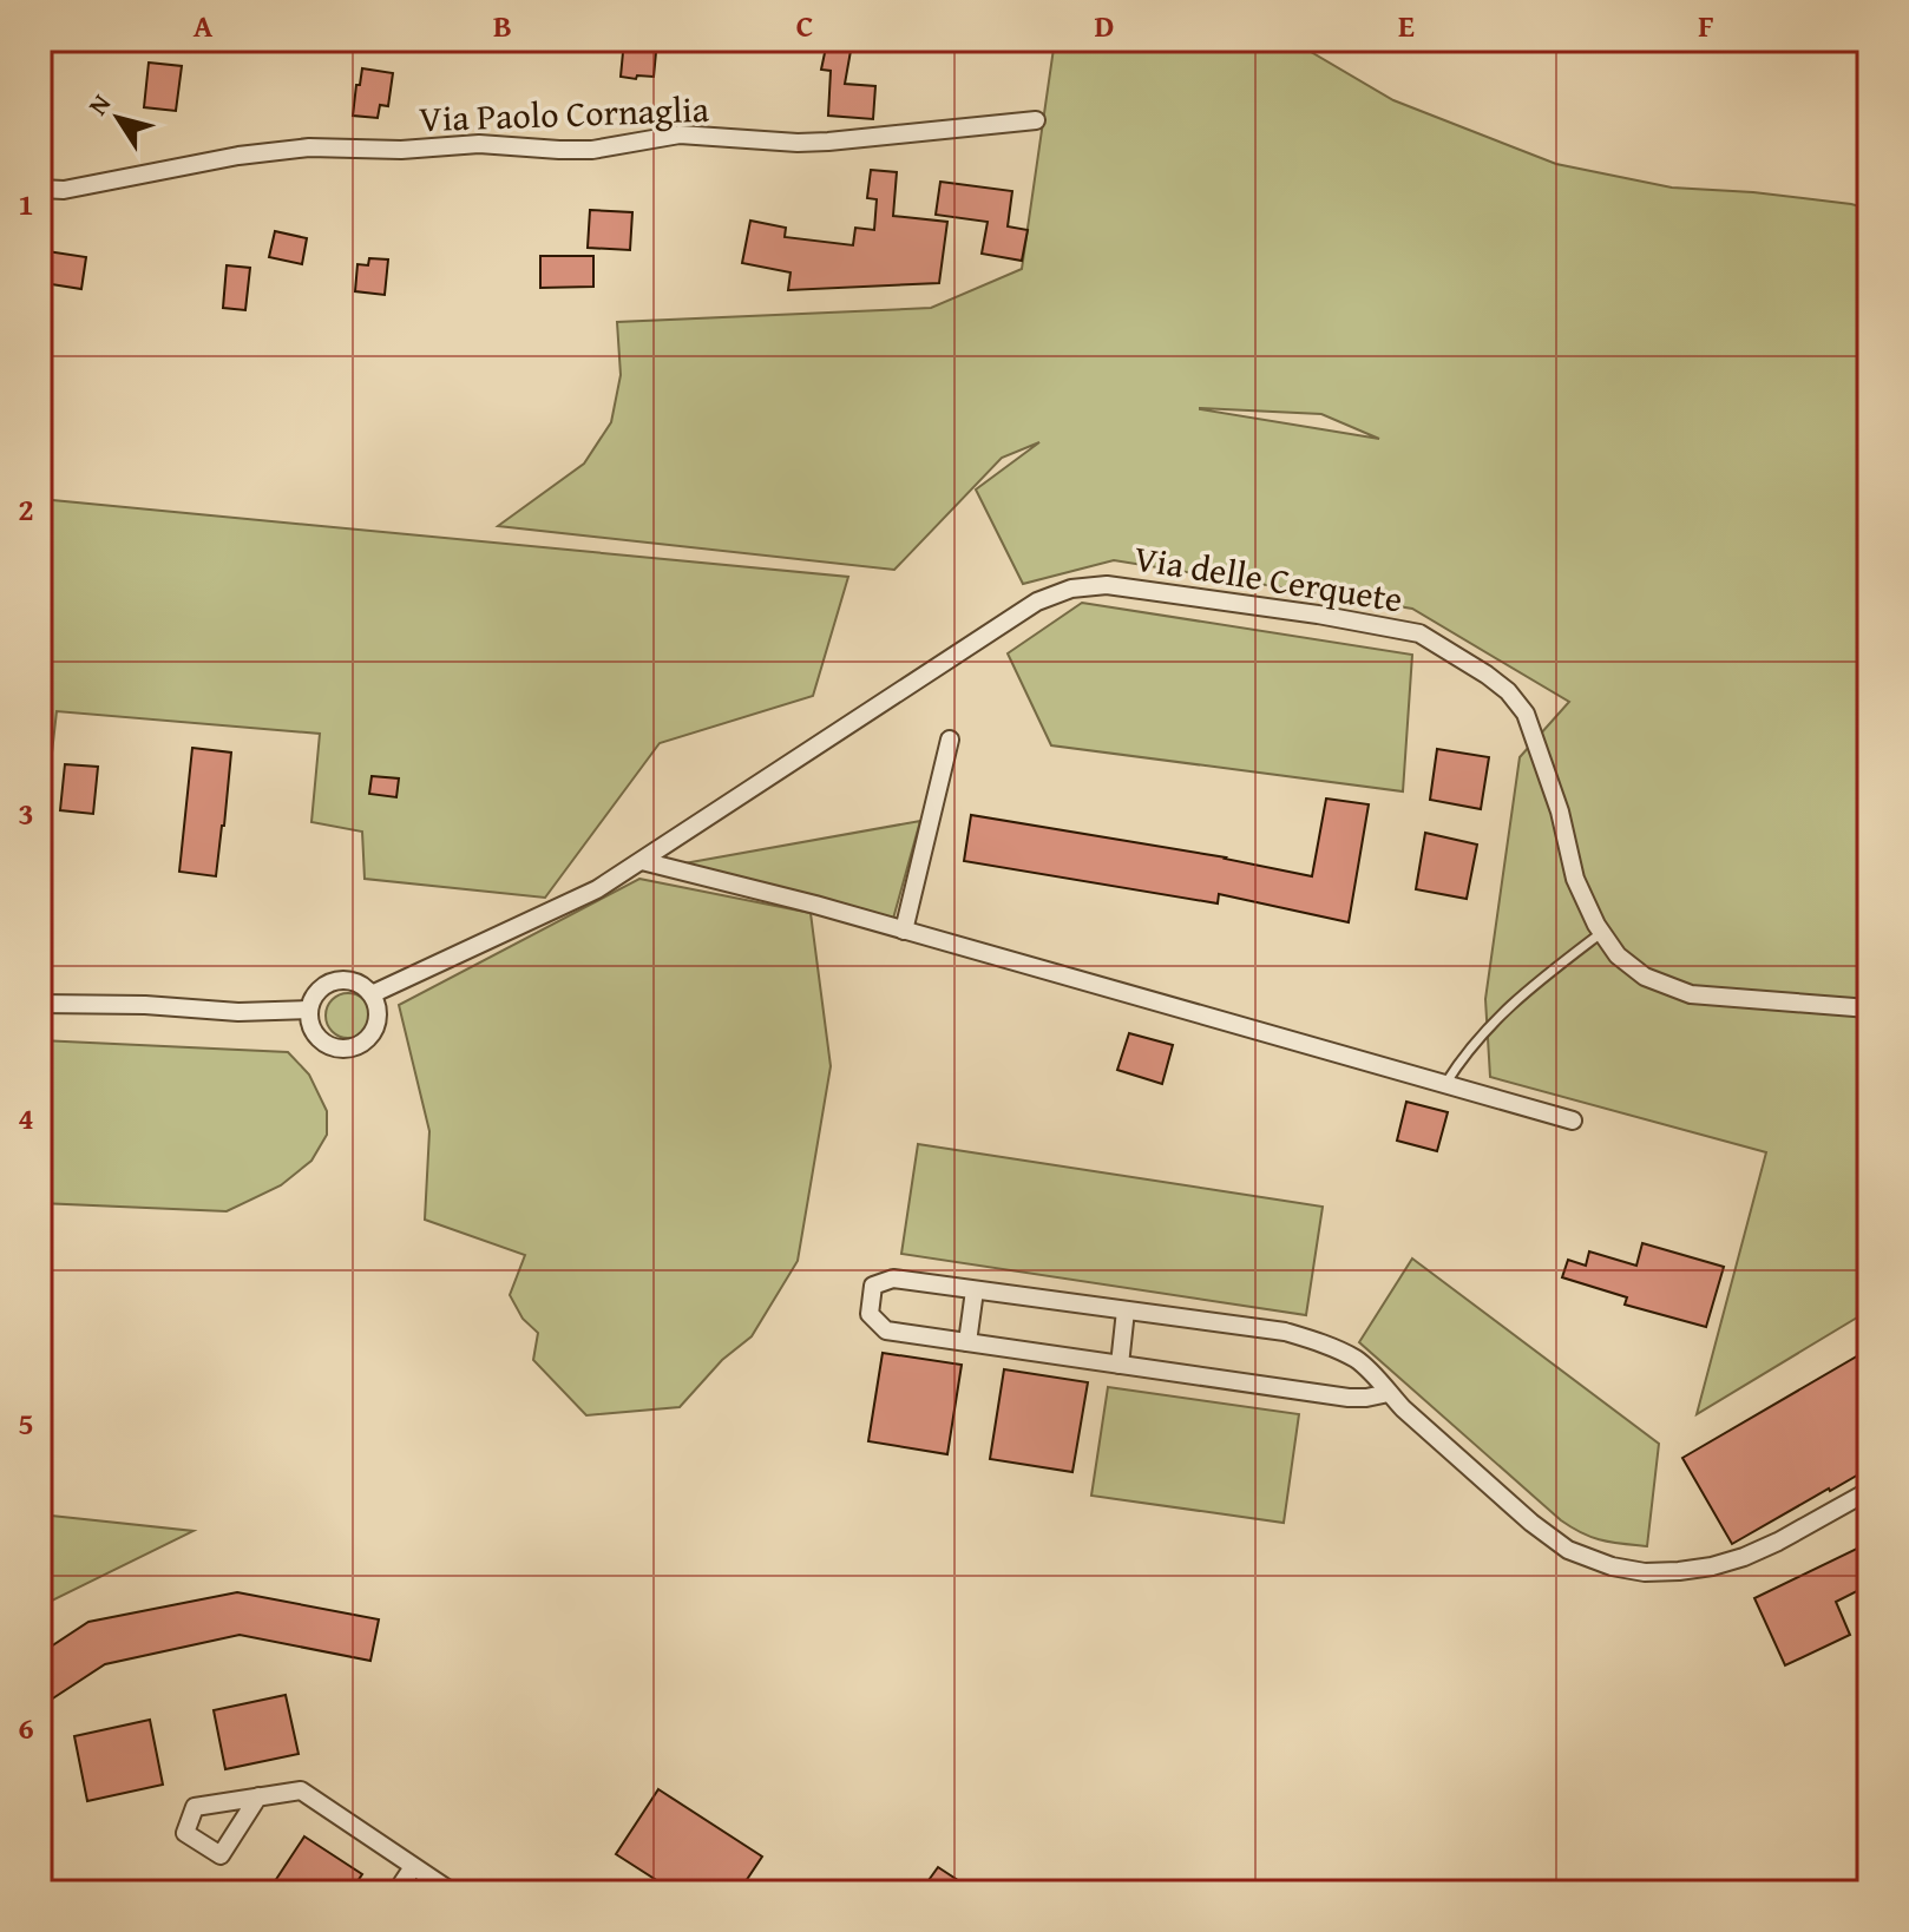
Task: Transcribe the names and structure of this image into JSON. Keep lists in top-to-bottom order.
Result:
{
  "streets": {
    "street": ["Via Paolo Cornaglia", "Via delle Cerquete"]
  },
  "north": "top left",
  "grid": {
    "columns": [
      "A",
      "B",
      "C",
      "D",
      "E",
      "F"
    ],
    "rows": [
      "1",
      "2",
      "3",
      "4",
      "5",
      "6"
    ]
  }
}
